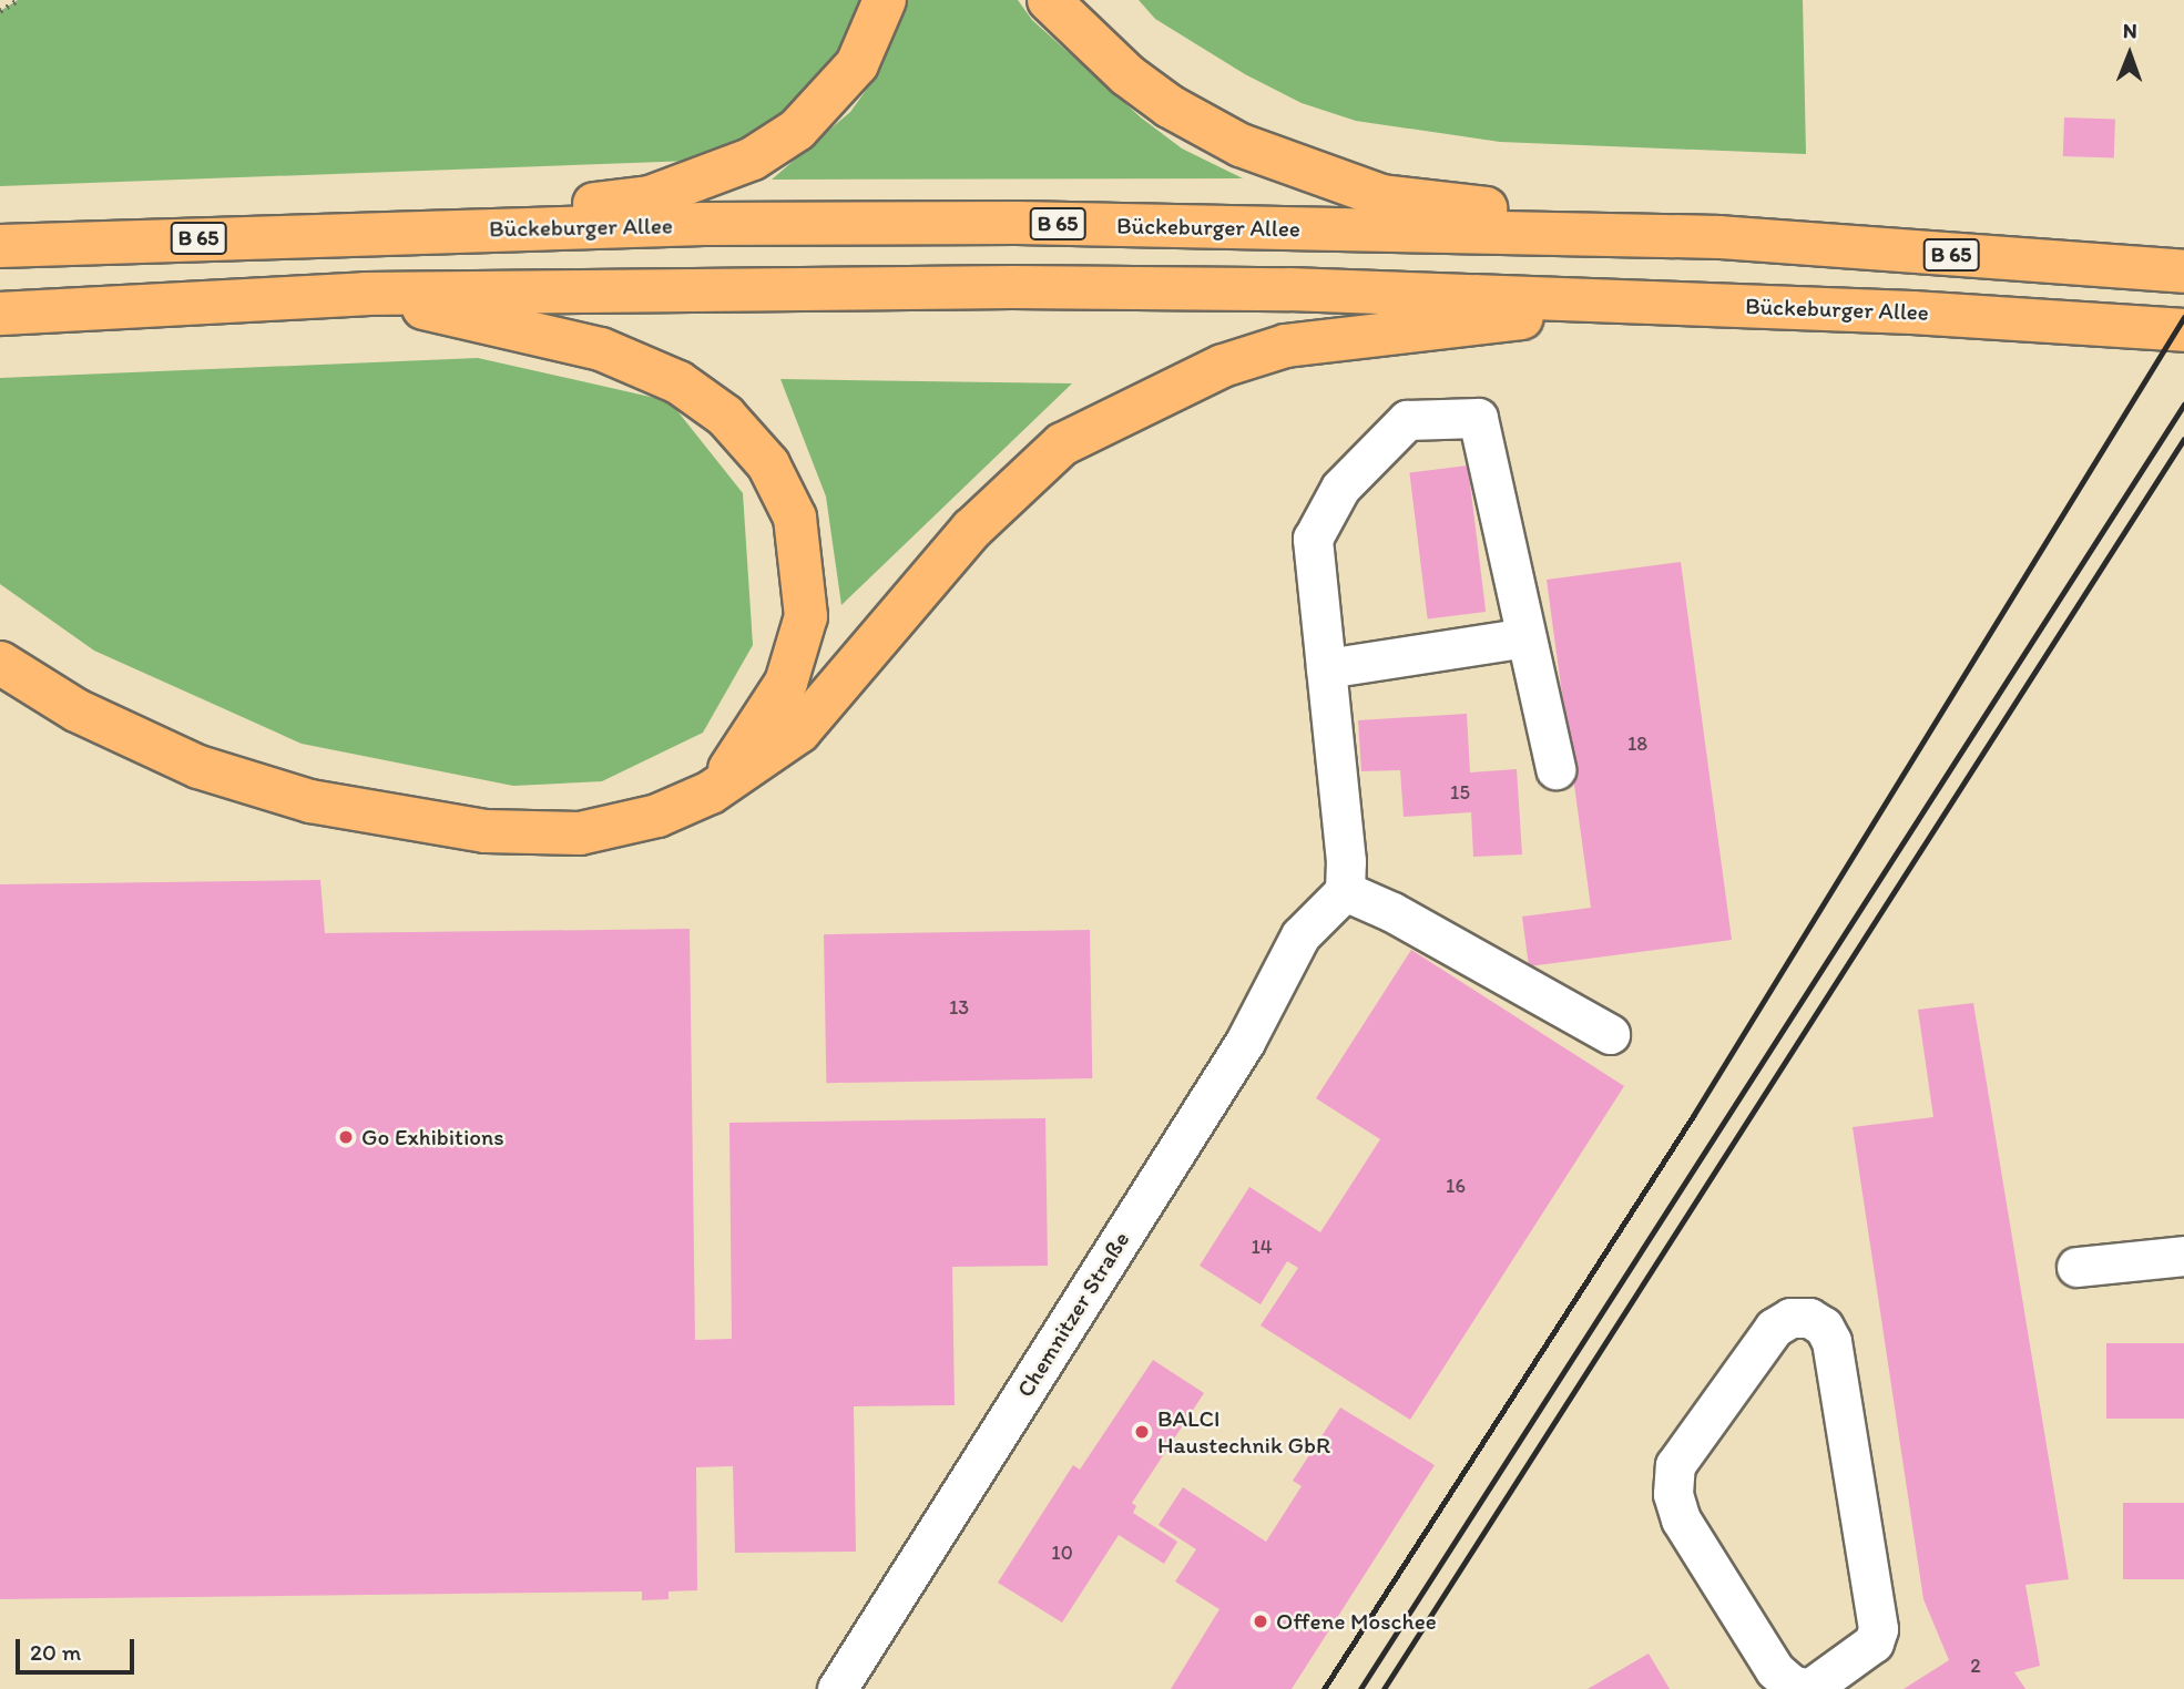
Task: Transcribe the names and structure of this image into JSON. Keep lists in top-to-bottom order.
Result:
{
  "streets": {
    "highway": ["B 65", "Bückeburger Allee"],
    "street": ["Chemnitzer Straße"]
  },
  "places": ["Go Exhibitions", "BALCI Haustechnik GbR", "Offene Moschee"],
  "house_numbers": [
    "18",
    "15",
    "13",
    "16",
    "14",
    "10",
    "2"
  ],
  "scale_bar": "20 m",
  "north": "top"
}
